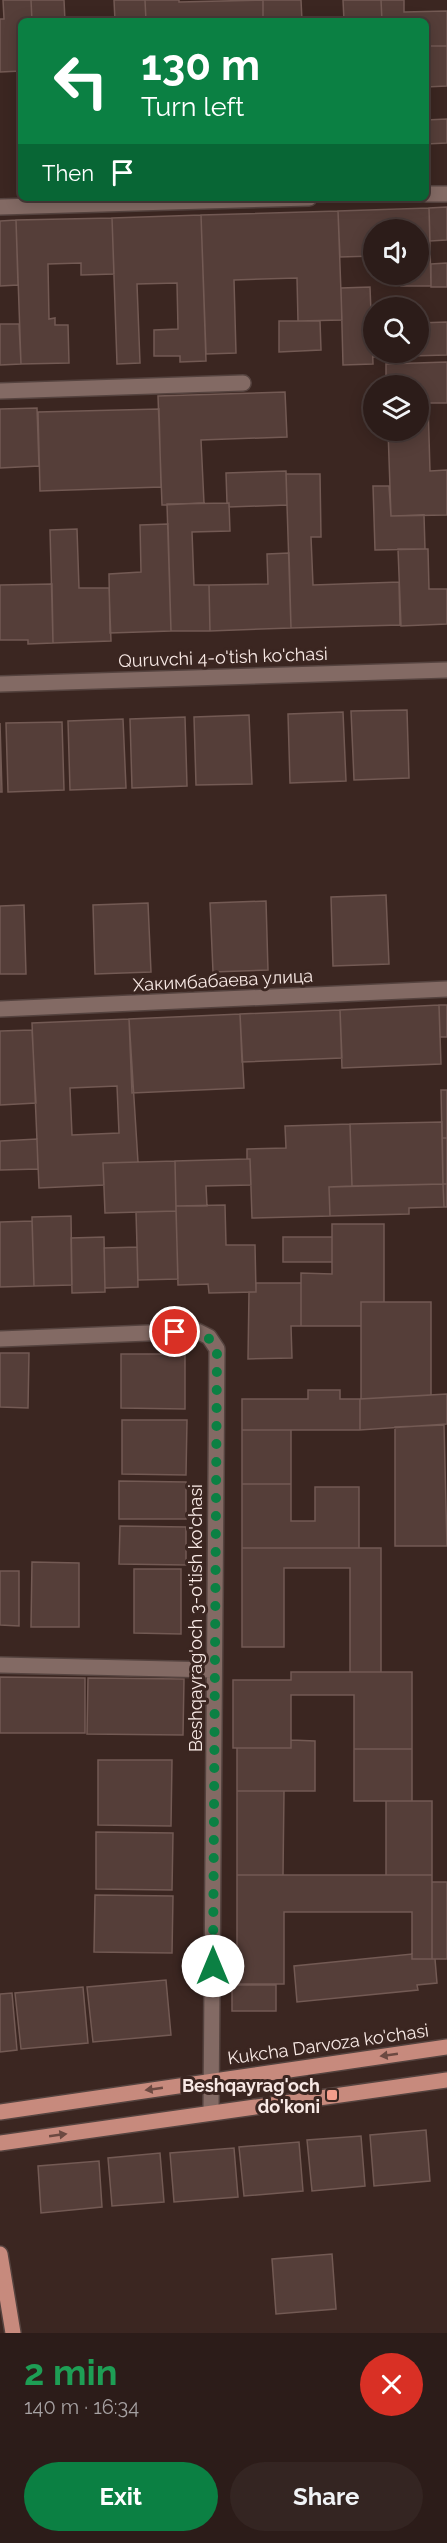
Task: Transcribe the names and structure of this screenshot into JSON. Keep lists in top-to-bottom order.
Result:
{
  "streets": {
    "main road": ["Kukcha Darvoza ko'chasi"],
    "street": ["Quruvchi 4-o'tish ko'chasi", "Хакимбабаева улица", "Beshqayrag'och 3-o'tish ko'chasi"]
  },
  "crossings": [
    ["Beshqayrag'och 3-o'tish ko'chasi", "Kukcha Darvoza ko'chasi"]
  ],
  "places": {
    "transit": ["Beshqayrag'och do'koni"]
  },
  "page": {
    "turn": ["130 m", "Turn left"],
    "then": "Then",
    "heading": ["2 min", "140 m · 16:34"],
    "buttons": ["Exit", "Share"]
  }
}
